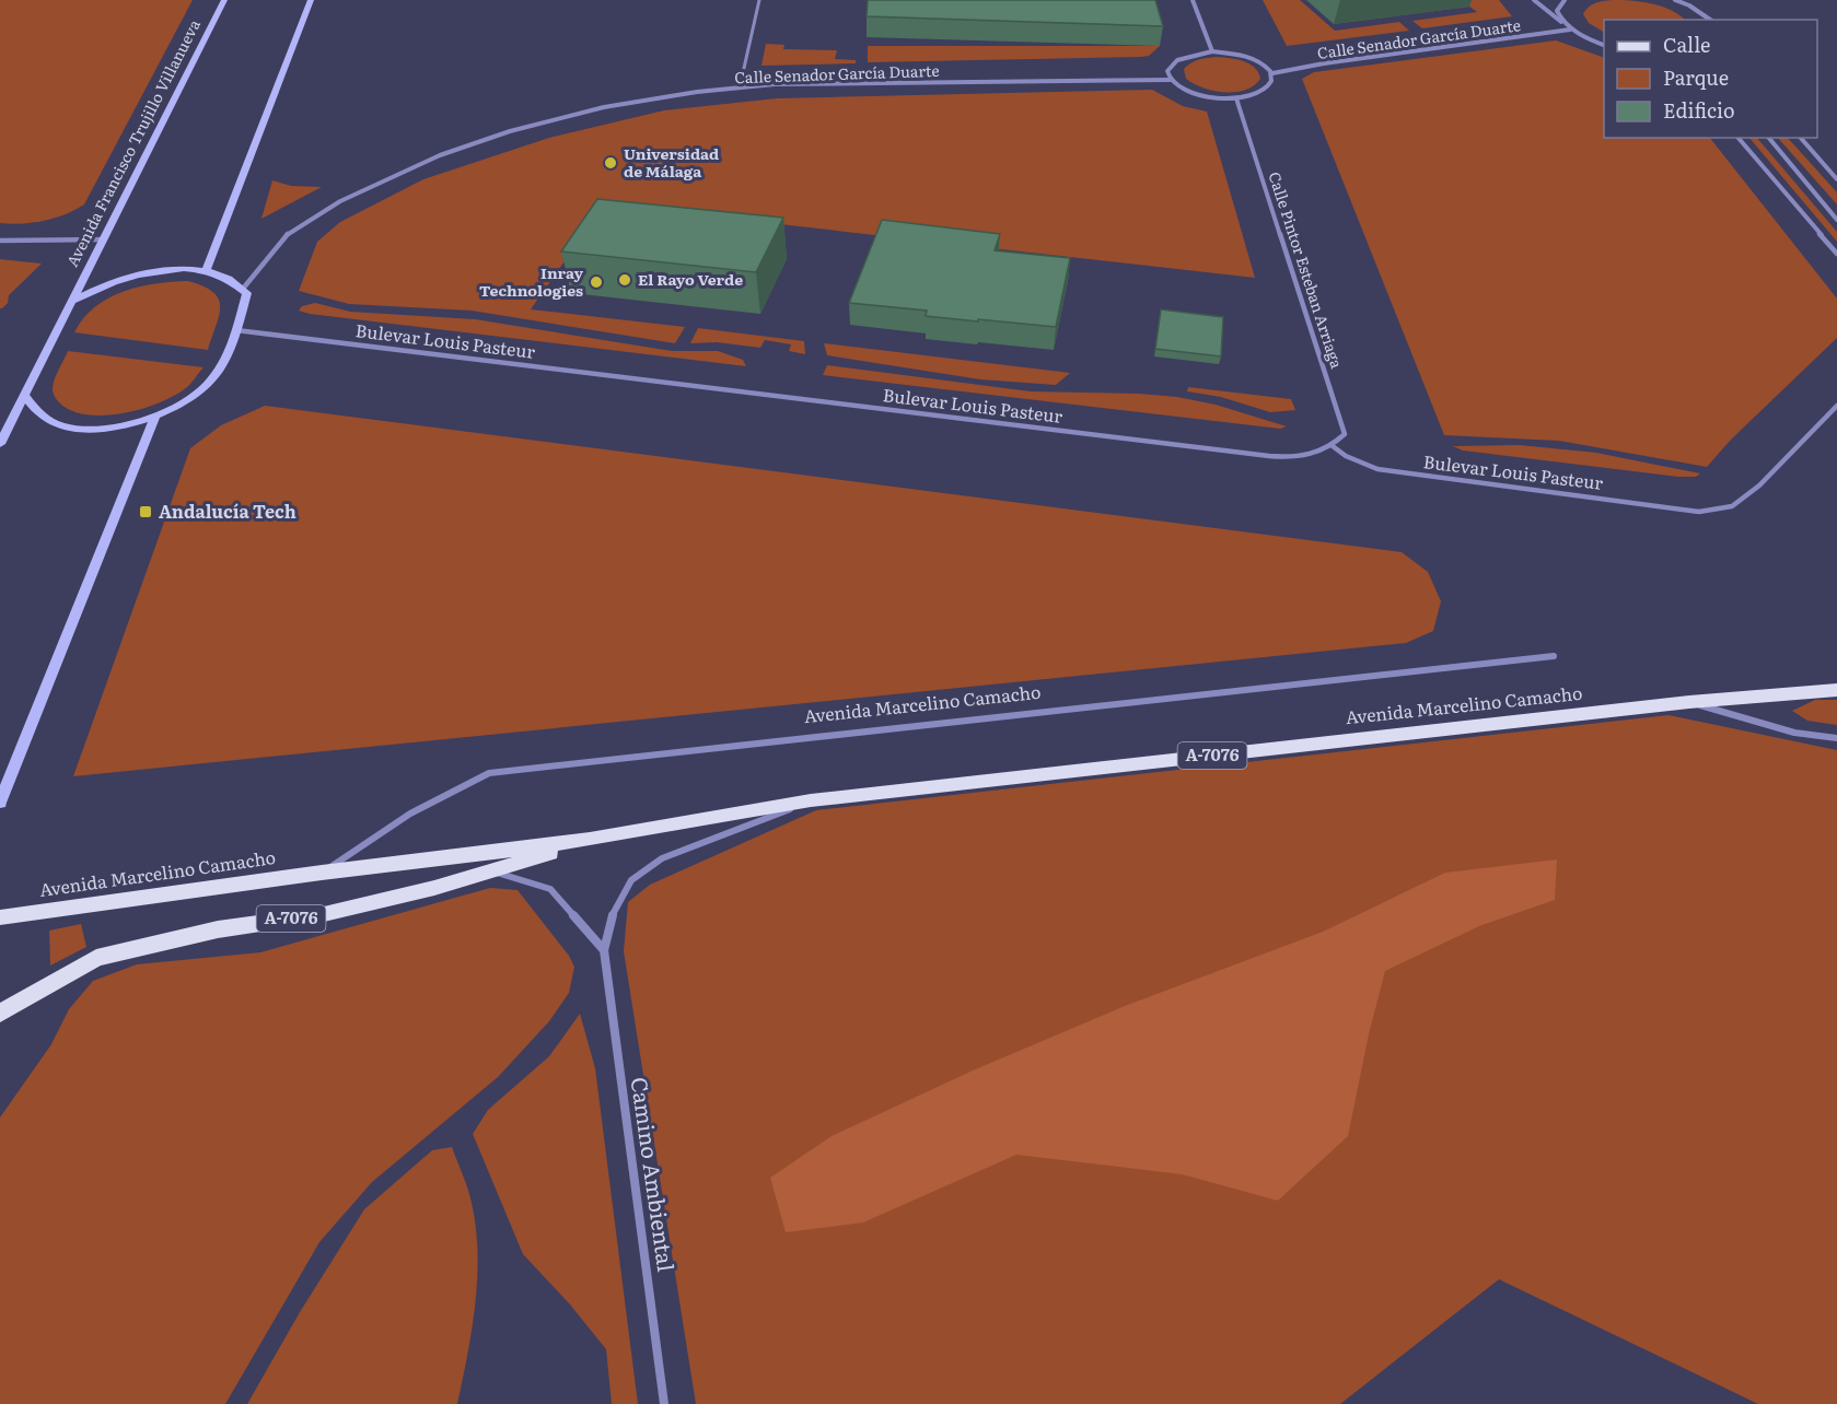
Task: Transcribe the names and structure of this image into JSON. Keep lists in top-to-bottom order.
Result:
{
  "streets": {
    "main road": ["Avenida Marcelino Camacho", "A-7076"],
    "street": [
      "Calle Senador García Duarte",
      "Avenida Francisco Trujillo Villanueva",
      "Calle Pintor Esteban Arriaga",
      "Bulevar Louis Pasteur",
      "Camino Ambiental"
    ]
  },
  "crossings": [
    ["Calle Pintor Esteban Arriaga", "Bulevar Louis Pasteur"],
    ["Avenida Marcelino Camacho", "Camino Ambiental"]
  ],
  "places": {
    "other": ["Universidad de Málaga", "El Rayo Verde", "Inray Technologies"],
    "transit": ["Andalucía Tech"]
  },
  "legend": ["Calle", "Parque", "Edificio"]
}
